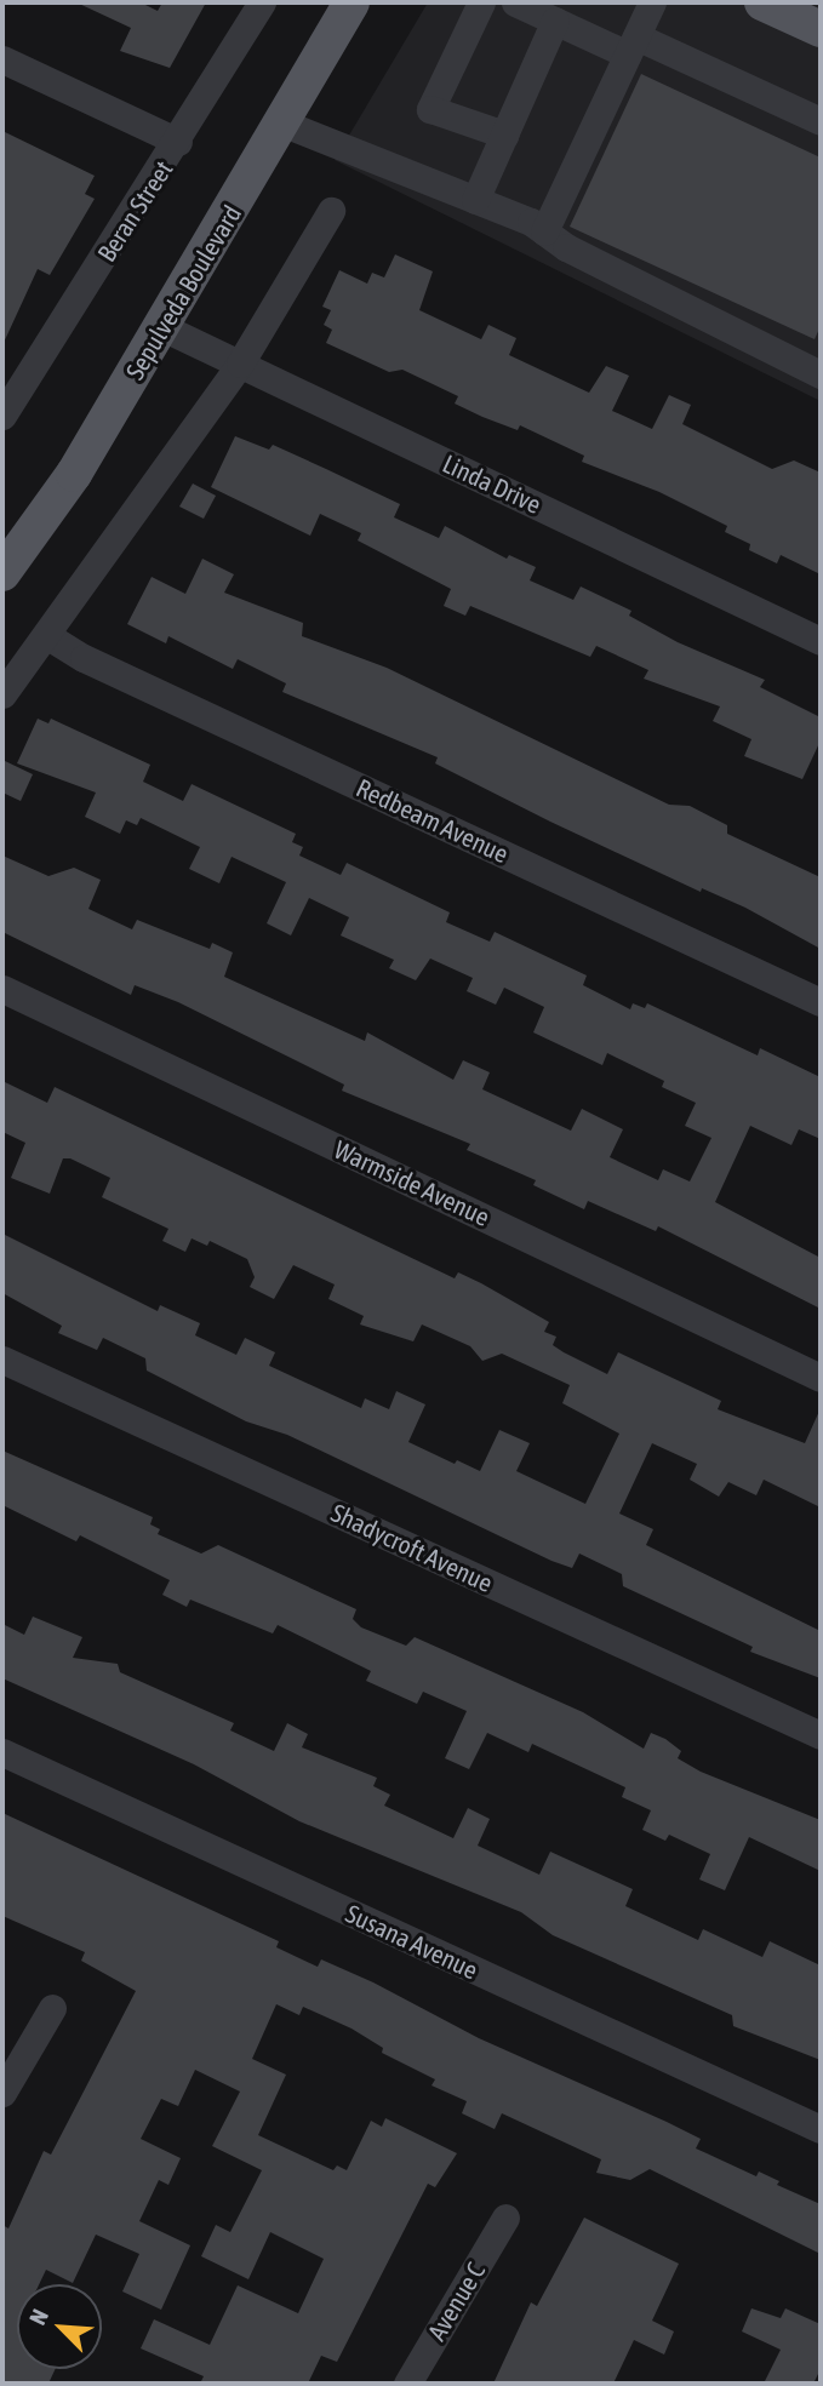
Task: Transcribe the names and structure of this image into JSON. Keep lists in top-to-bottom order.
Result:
{
  "streets": {
    "main road": ["Sepulveda Boulevard"],
    "street": [
      "Beran Street",
      "Linda Drive",
      "Redbeam Avenue",
      "Warmside Avenue",
      "Shadycroft Avenue",
      "Susana Avenue",
      "Avenue C"
    ]
  },
  "crossings": [
    ["Sepulveda Boulevard", "Linda Drive"]
  ],
  "north": "top left"
}
